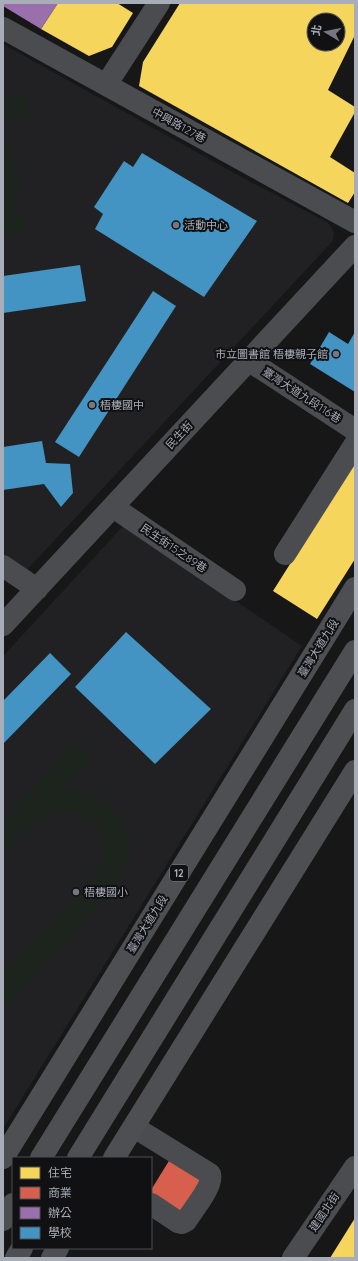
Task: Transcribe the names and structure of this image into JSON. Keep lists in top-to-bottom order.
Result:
{
  "streets": {
    "main road": ["臺灣大道九段", "12"],
    "street": [
      "中興路127巷",
      "臺灣大道九段116巷",
      "民生街",
      "民生街15之89巷",
      "建國北街"
    ]
  },
  "crossings": [
    ["臺灣大道九段116巷", "民生街"],
    ["民生街", "民生街15之89巷"]
  ],
  "places": [
    "活動中心",
    "市立圖書館 梧棲親子館",
    "梧棲國中",
    "梧棲國小"
  ],
  "legend": [
    "住宅",
    "商業",
    "辦公",
    "學校"
  ],
  "north": "left"
}
